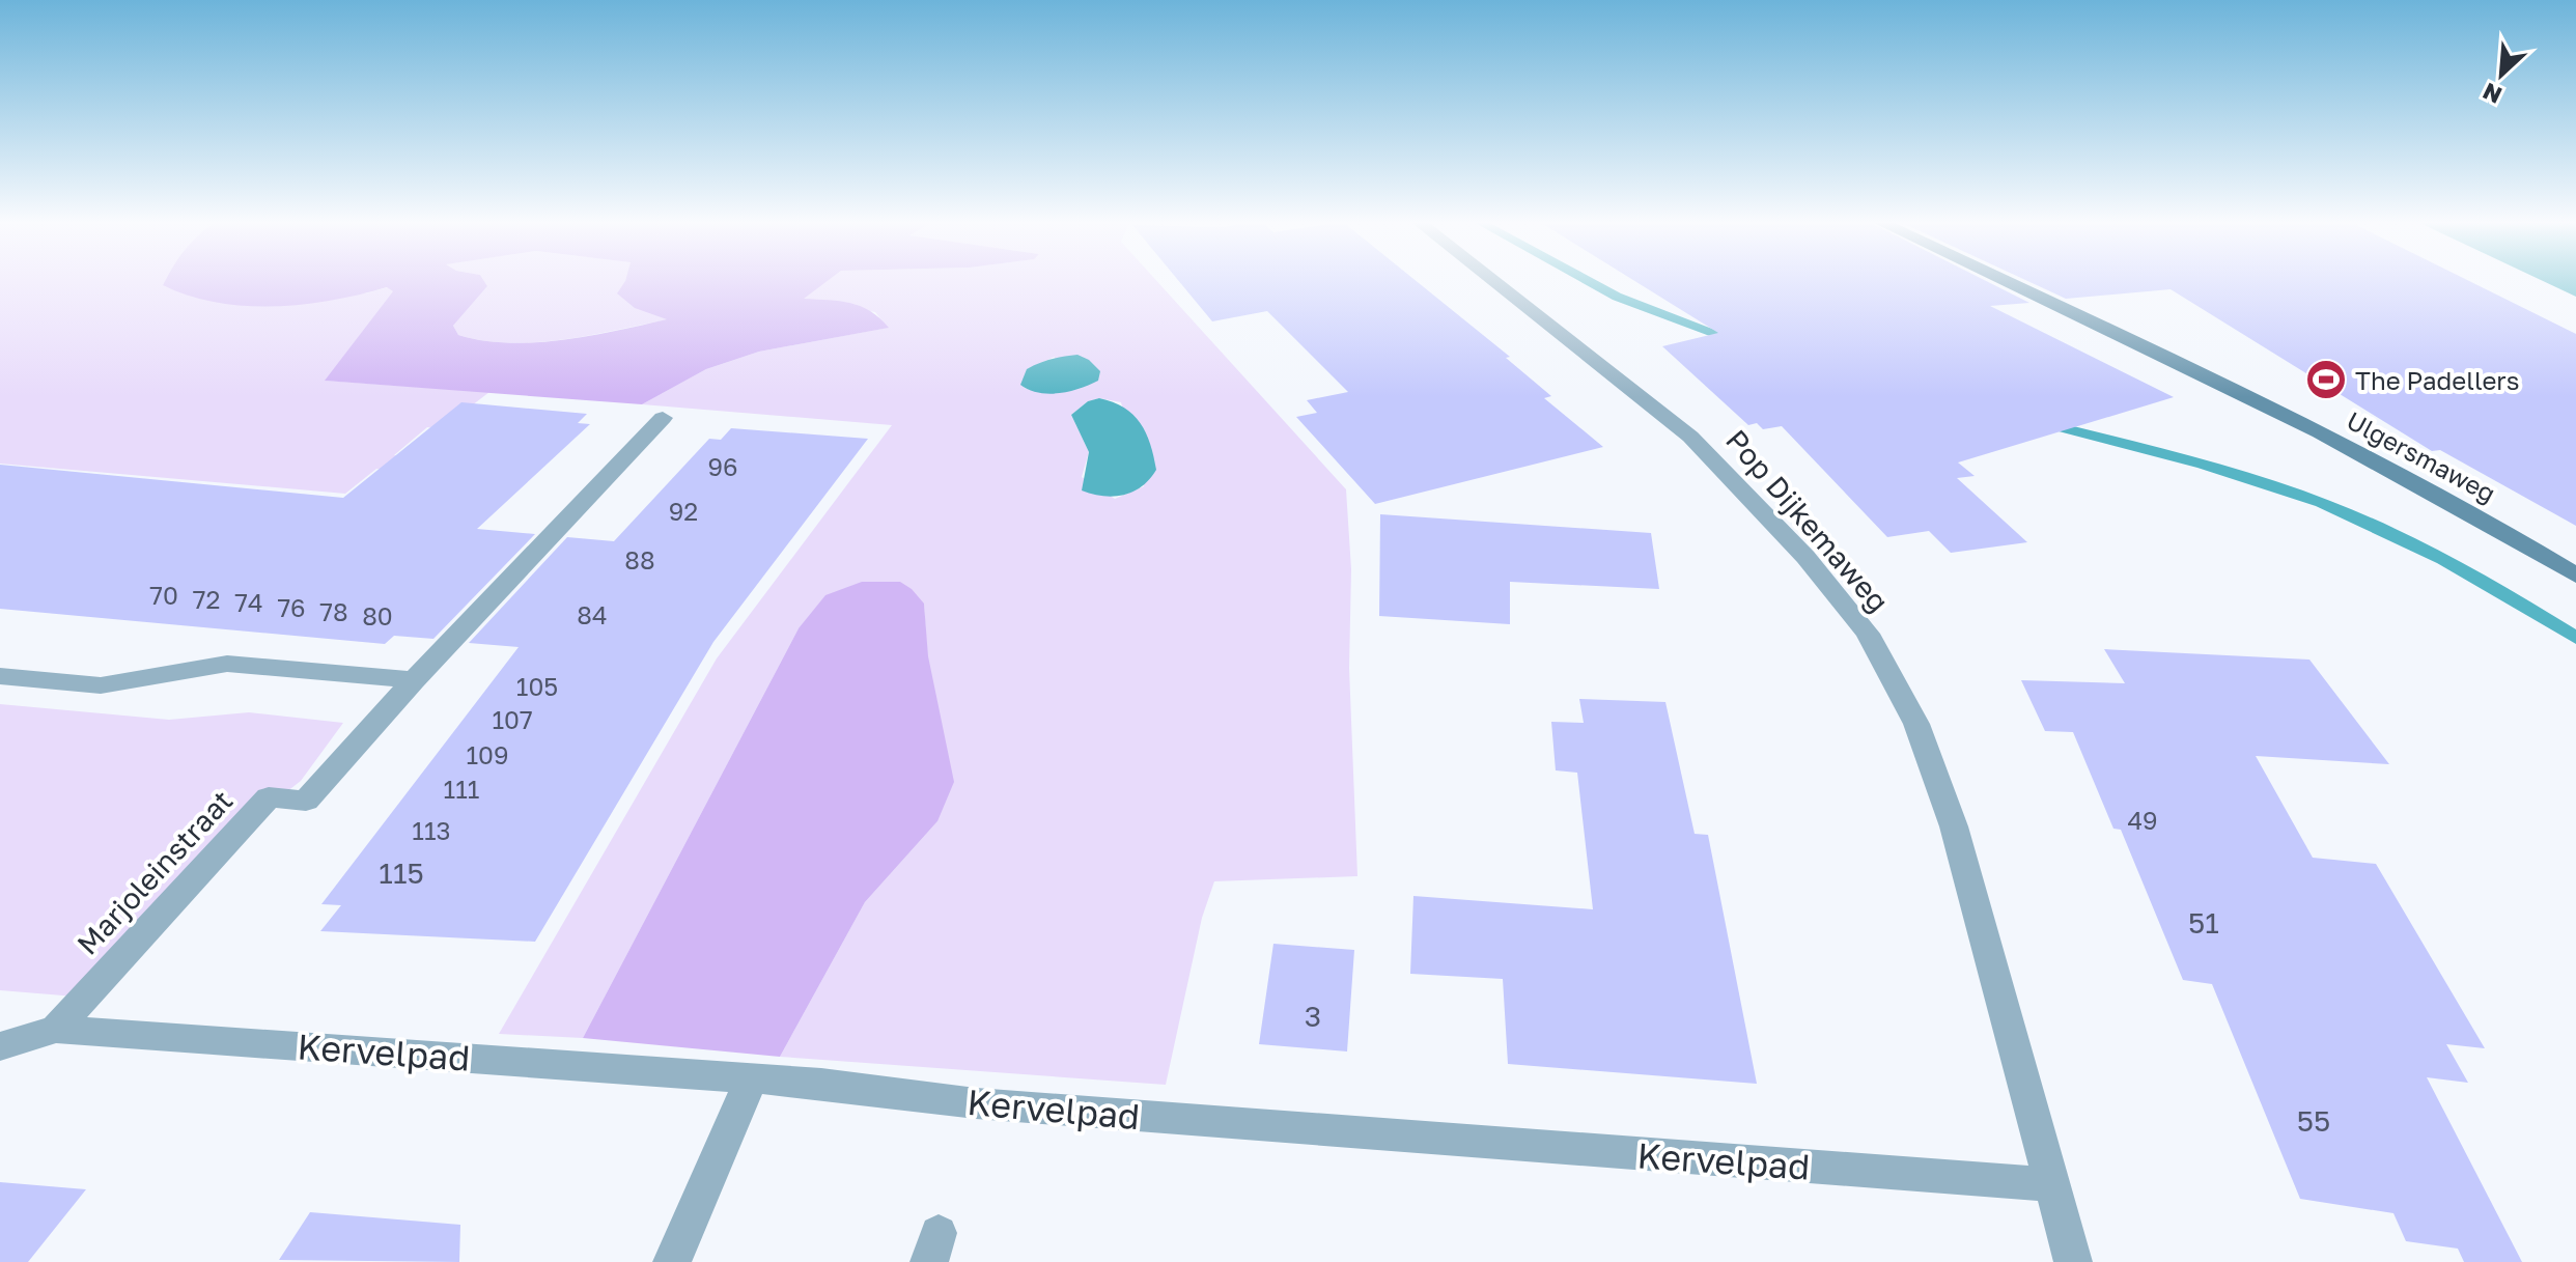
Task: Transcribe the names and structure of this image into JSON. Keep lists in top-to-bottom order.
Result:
{
  "streets": {
    "street": [
      "Ulgersmaweg",
      "Pop Dijkemaweg",
      "Marjoleinstraat",
      "Kervelpad"
    ]
  },
  "crossings": [
    ["Pop Dijkemaweg", "Kervelpad"],
    ["Marjoleinstraat", "Kervelpad"]
  ],
  "places": {
    "sports": ["The Padellers"]
  },
  "house_numbers": [
    "96",
    "92",
    "88",
    "70",
    "72",
    "74",
    "76",
    "78",
    "84",
    "80",
    "105",
    "107",
    "109",
    "111",
    "49",
    "113",
    "115",
    "51",
    "3",
    "55"
  ],
  "north": "bottom left"
}
